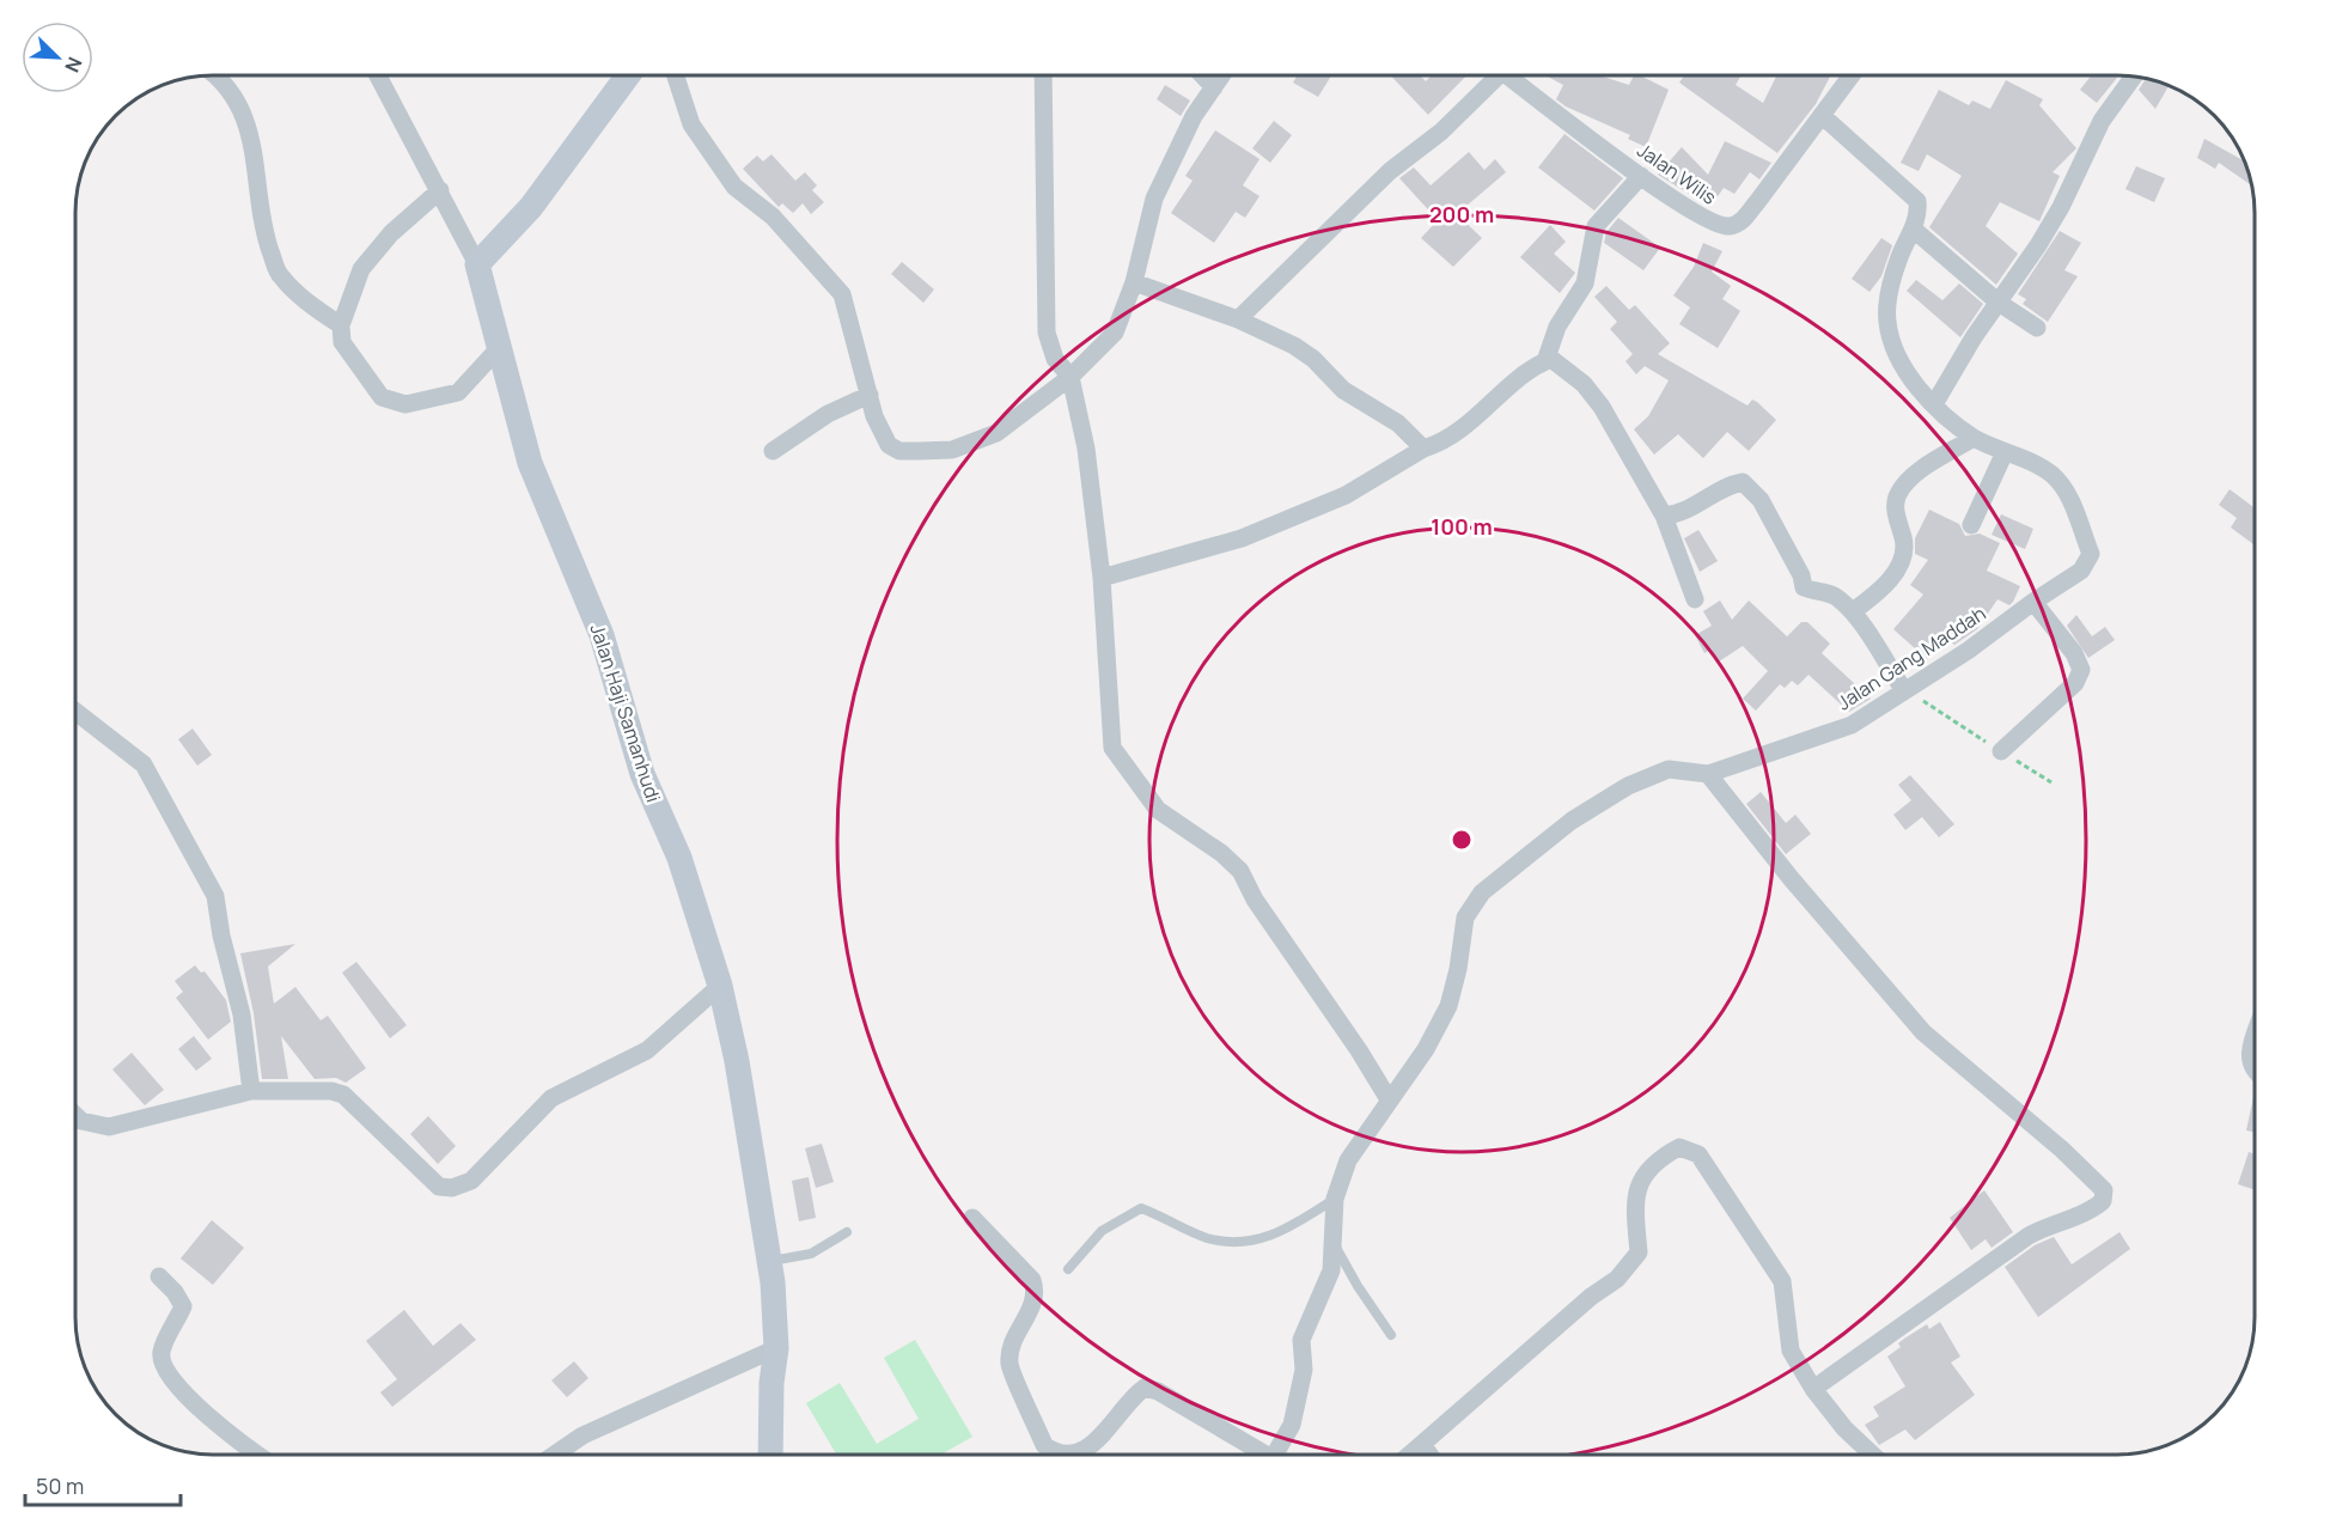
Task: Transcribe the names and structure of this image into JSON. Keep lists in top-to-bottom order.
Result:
{
  "streets": {
    "street": ["Jalan Wilis", "Jalan Gang Maddah", "Jalan Haji Samanhudi"]
  },
  "crossings": [
    ["Jalan Wilis", "Jalan Gang Maddah"]
  ],
  "scale_bar": "50 m",
  "north": "bottom right",
  "rings": ["200 m", "100 m"]
}
